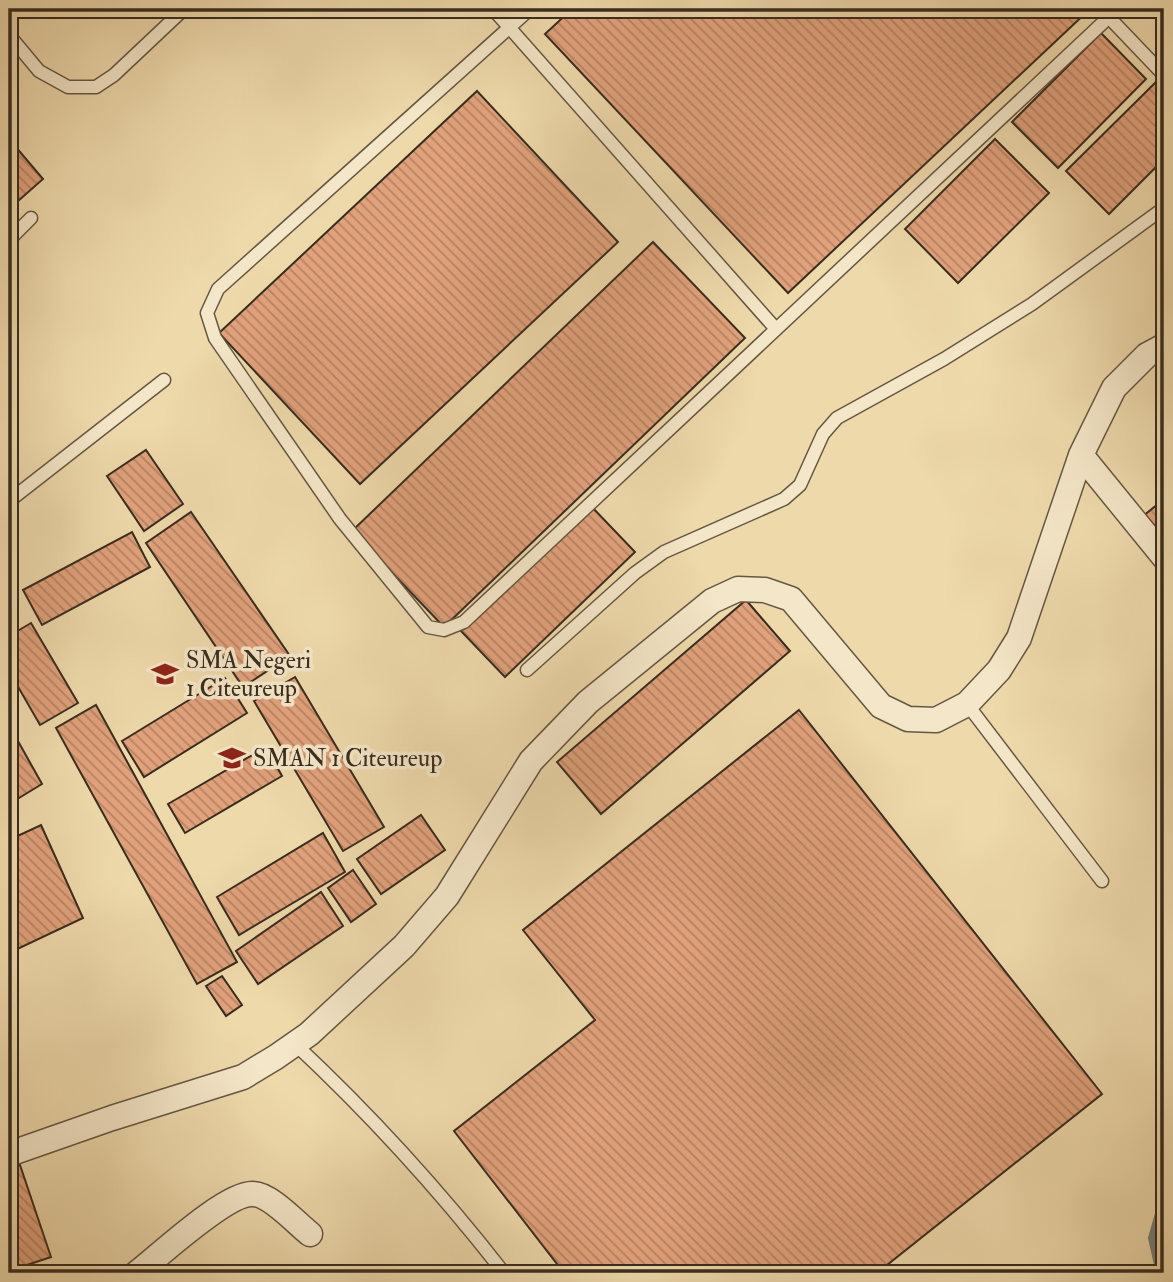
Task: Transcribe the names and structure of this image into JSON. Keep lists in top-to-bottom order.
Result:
{
  "places": {
    "school or university": ["SMA Negeri 1 Citeureup", "SMAN 1 Citeureup"]
  }
}
